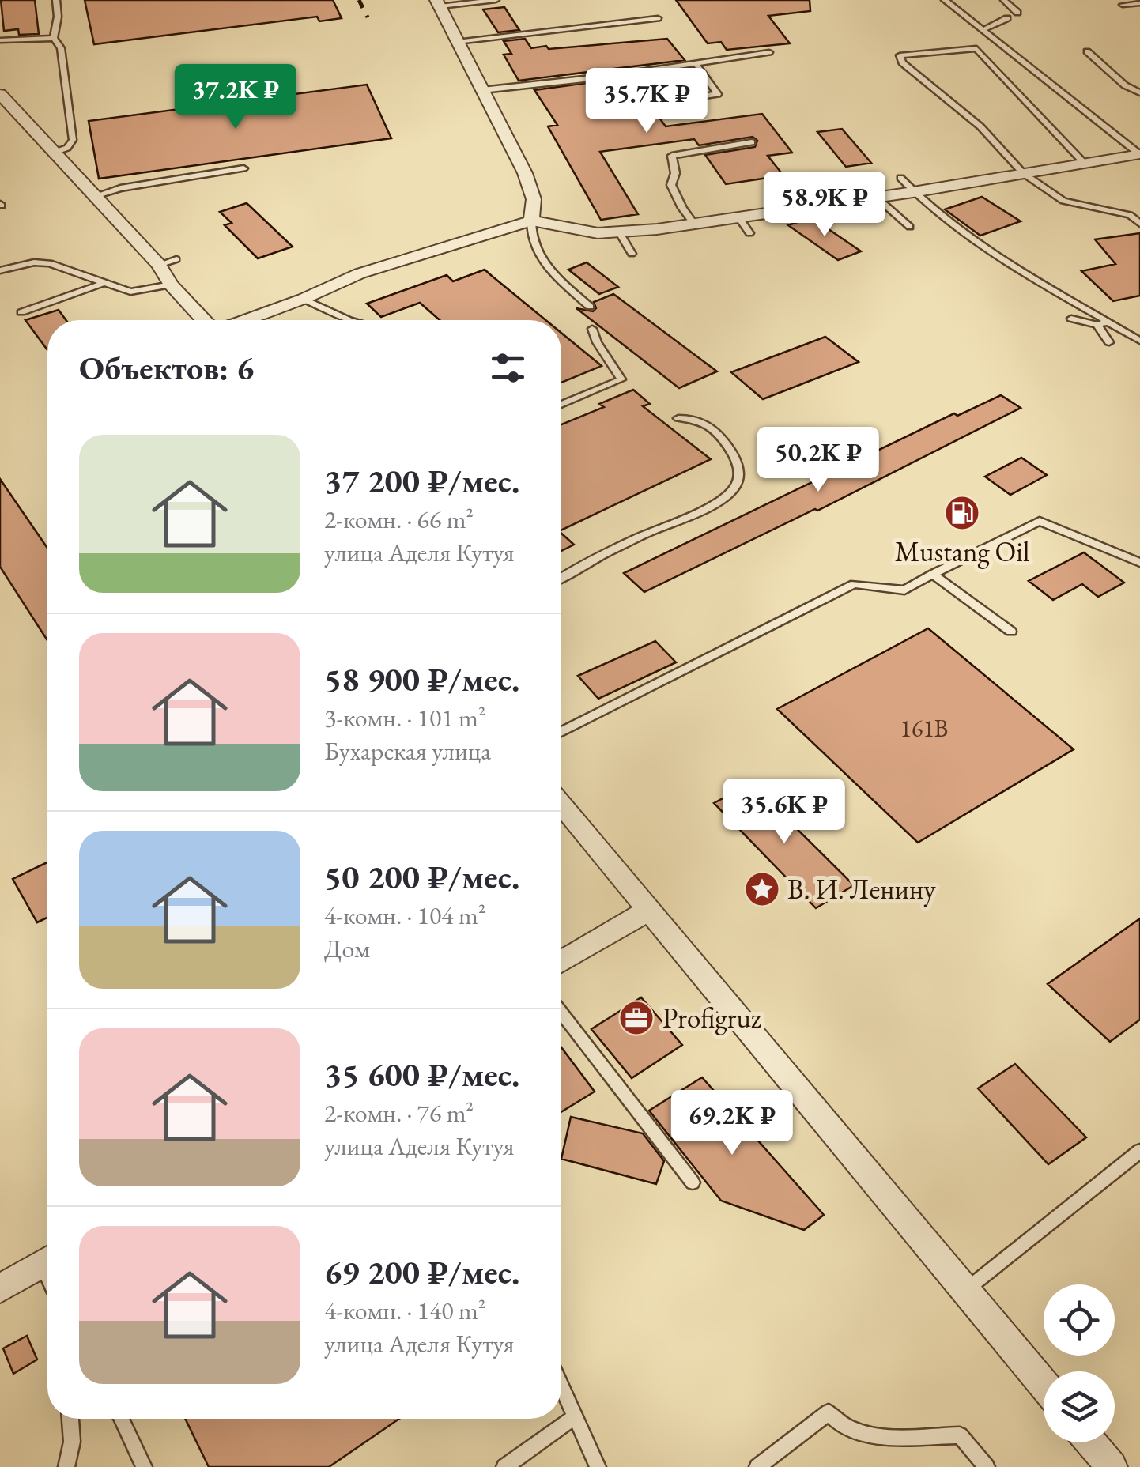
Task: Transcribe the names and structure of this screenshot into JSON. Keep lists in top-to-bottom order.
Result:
{
  "places": {
    "fuel station": ["Mustang Oil"],
    "place": ["В. И. Ленину"],
    "office": ["Profigruz"]
  },
  "house_numbers": ["161В"],
  "page": {
    "price": [
      "37.2K ₽",
      "35.7K ₽",
      "58.9K ₽",
      "50.2K ₽",
      "35.6K ₽",
      "69.2K ₽"
    ],
    "heading": "Объектов: 6",
    "list": [
      {
        "name": "37 200 ₽/мес.",
        "note": "2-комн. · 66 m² · улица Аделя Кутуя"
      },
      {
        "name": "58 900 ₽/мес.",
        "note": "3-комн. · 101 m² · Бухарская улица"
      },
      {
        "name": "50 200 ₽/мес.",
        "note": "4-комн. · 104 m² · Дом"
      },
      {
        "name": "35 600 ₽/мес.",
        "note": "2-комн. · 76 m² · улица Аделя Кутуя"
      },
      {
        "name": "69 200 ₽/мес.",
        "note": "4-комн. · 140 m² · улица Аделя Кутуя"
      }
    ]
  }
}
